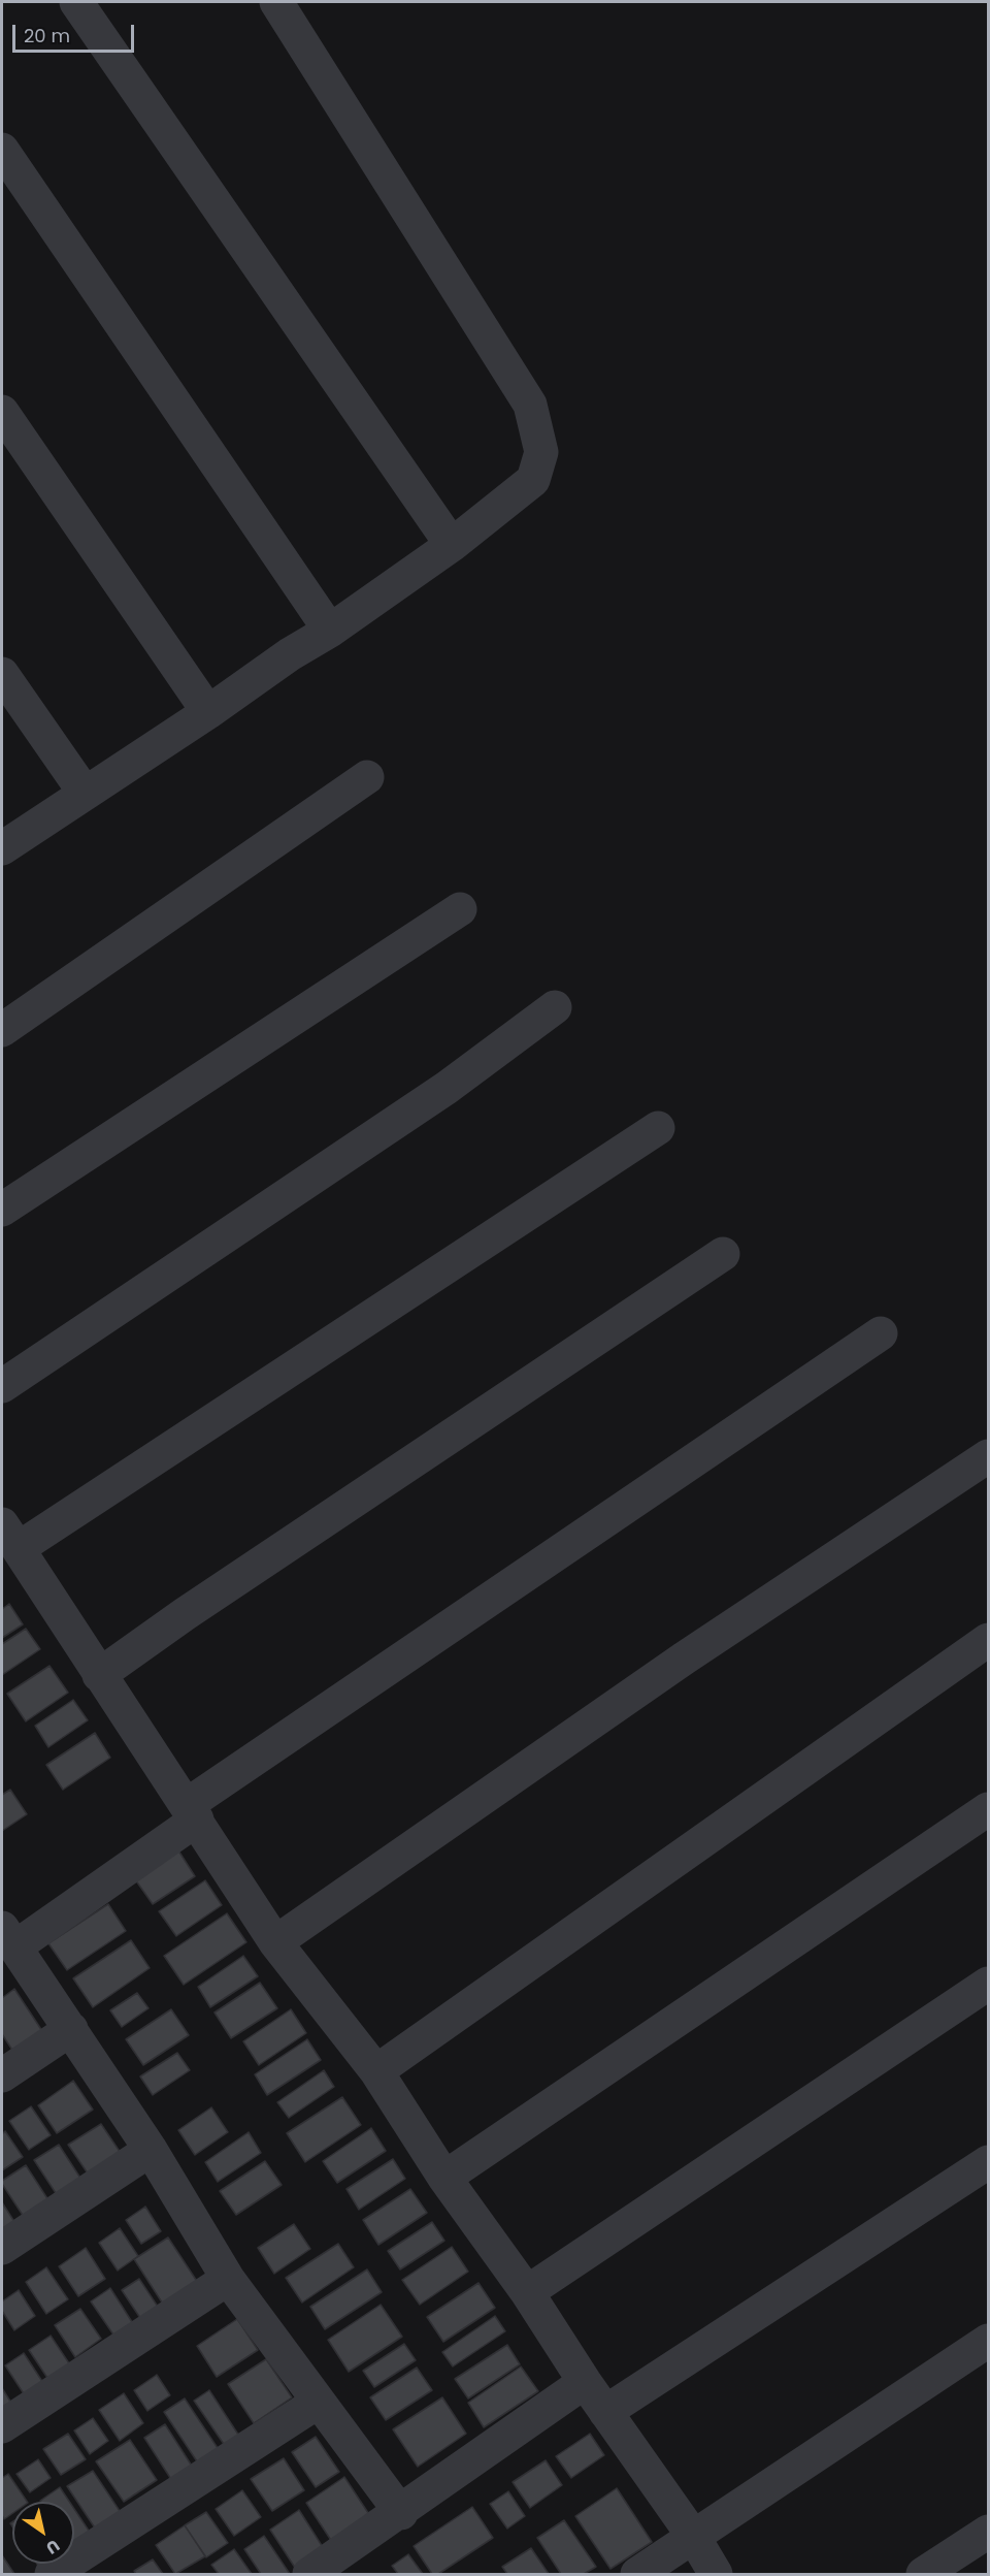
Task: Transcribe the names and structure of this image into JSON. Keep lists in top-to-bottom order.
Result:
{
  "scale_bar": "20 m",
  "north": "bottom right"
}
